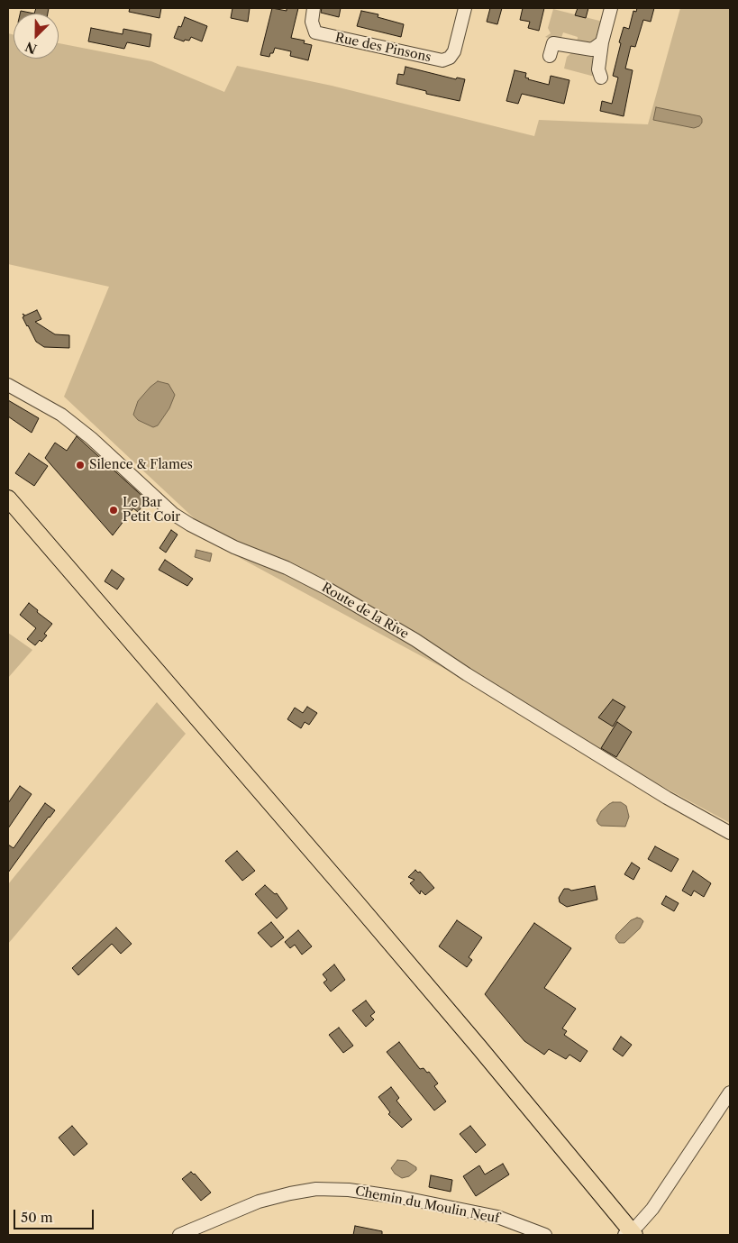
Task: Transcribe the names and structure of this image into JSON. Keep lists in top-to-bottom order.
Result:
{
  "streets": {
    "street": ["Rue des Pinsons", "Route de la Rive", "Chemin du Moulin Neuf"]
  },
  "places": ["Silence & Flames", "Le Bar Petit Coir"],
  "scale_bar": "50 m",
  "north": "bottom left"
}
